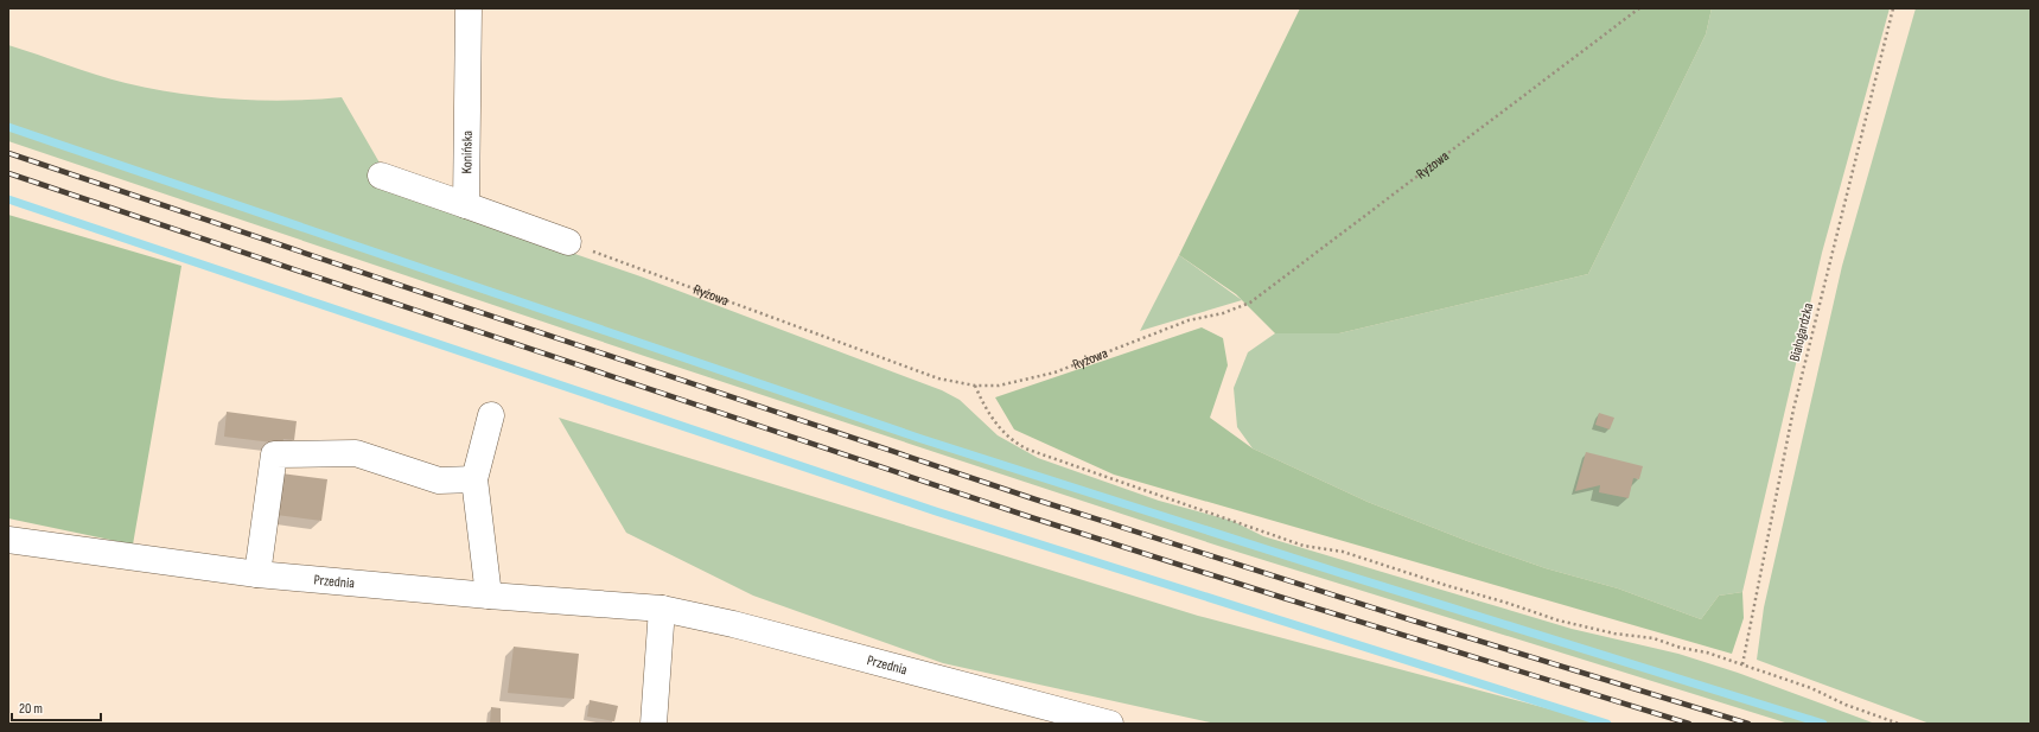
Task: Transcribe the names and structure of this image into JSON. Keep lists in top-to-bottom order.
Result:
{
  "streets": {
    "street": ["Konińska", "Przednia"],
    "path": ["Ryżowa", "Białogardzka"]
  },
  "scale_bar": "20 m"
}
